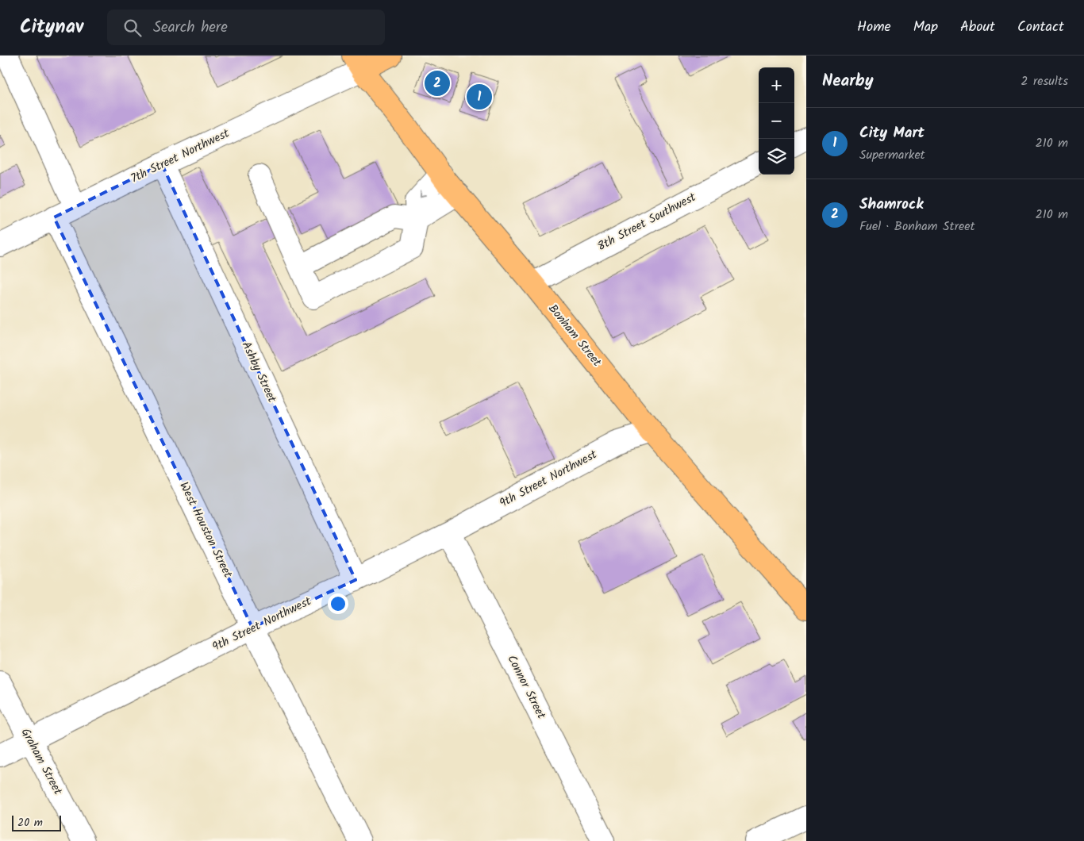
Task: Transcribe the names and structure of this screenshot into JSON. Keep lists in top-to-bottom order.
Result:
{
  "streets": {
    "main road": ["Bonham Street"],
    "street": [
      "7th Street Northwest",
      "8th Street Southwest",
      "Ashby Street",
      "9th Street Northwest",
      "West Houston Street",
      "Connor Street",
      "Graham Street"
    ]
  },
  "crossings": [
    ["7th Street Northwest", "Bonham Street"],
    ["7th Street Northwest", "Ashby Street"],
    ["7th Street Northwest", "West Houston Street"],
    ["8th Street Southwest", "Bonham Street"],
    ["Bonham Street", "9th Street Northwest"],
    ["Ashby Street", "9th Street Northwest"],
    ["9th Street Northwest", "West Houston Street"],
    ["9th Street Northwest", "Connor Street"],
    ["9th Street Northwest", "Graham Street"]
  ],
  "scale_bar": "20 m",
  "page": {
    "header": "Citynav",
    "search": "Search here",
    "nav": [
      "Home",
      "Map",
      "About",
      "Contact"
    ],
    "heading": ["Nearby", "2 results"],
    "map_buttons": ["+", "−"],
    "pins": ["2", "1"],
    "list": [
      {
        "mark": "1",
        "name": "City Mart",
        "note": "Supermarket",
        "value": "210 m"
      },
      {
        "mark": "2",
        "name": "Shamrock",
        "note": "Fuel · Bonham Street",
        "value": "210 m"
      }
    ],
    "scale": "20 m"
  }
}
